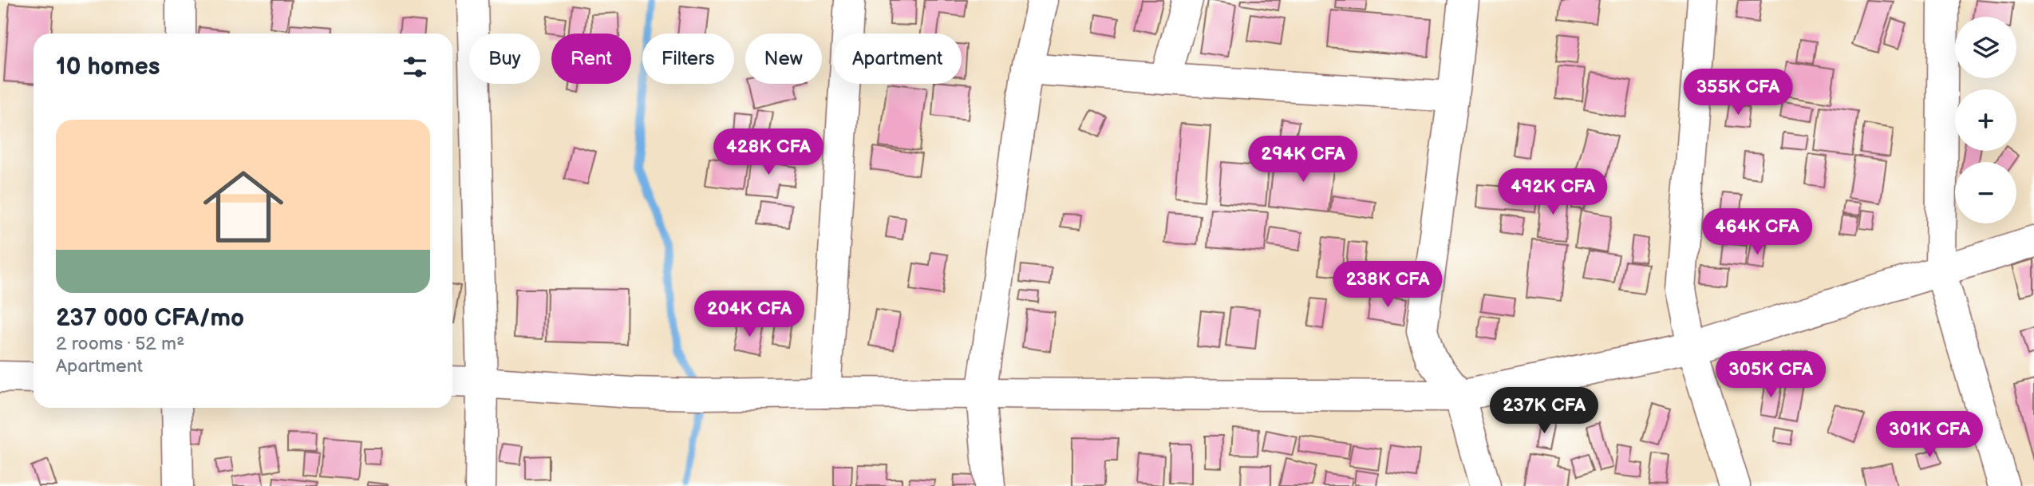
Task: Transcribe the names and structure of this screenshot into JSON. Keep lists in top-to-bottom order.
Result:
{
  "page": {
    "map_buttons": ["+", "−"],
    "chip": [
      "Buy",
      "Rent",
      "Filters",
      "New",
      "Apartment"
    ],
    "heading": "10 homes",
    "price": [
      "355K CFA",
      "428K CFA",
      "294K CFA",
      "492K CFA",
      "464K CFA",
      "238K CFA",
      "204K CFA",
      "305K CFA",
      "237K CFA",
      "301K CFA"
    ],
    "list": [
      {
        "name": "237 000 CFA/mo",
        "note": "2 rooms · 52 m² · Apartment"
      }
    ]
  }
}
